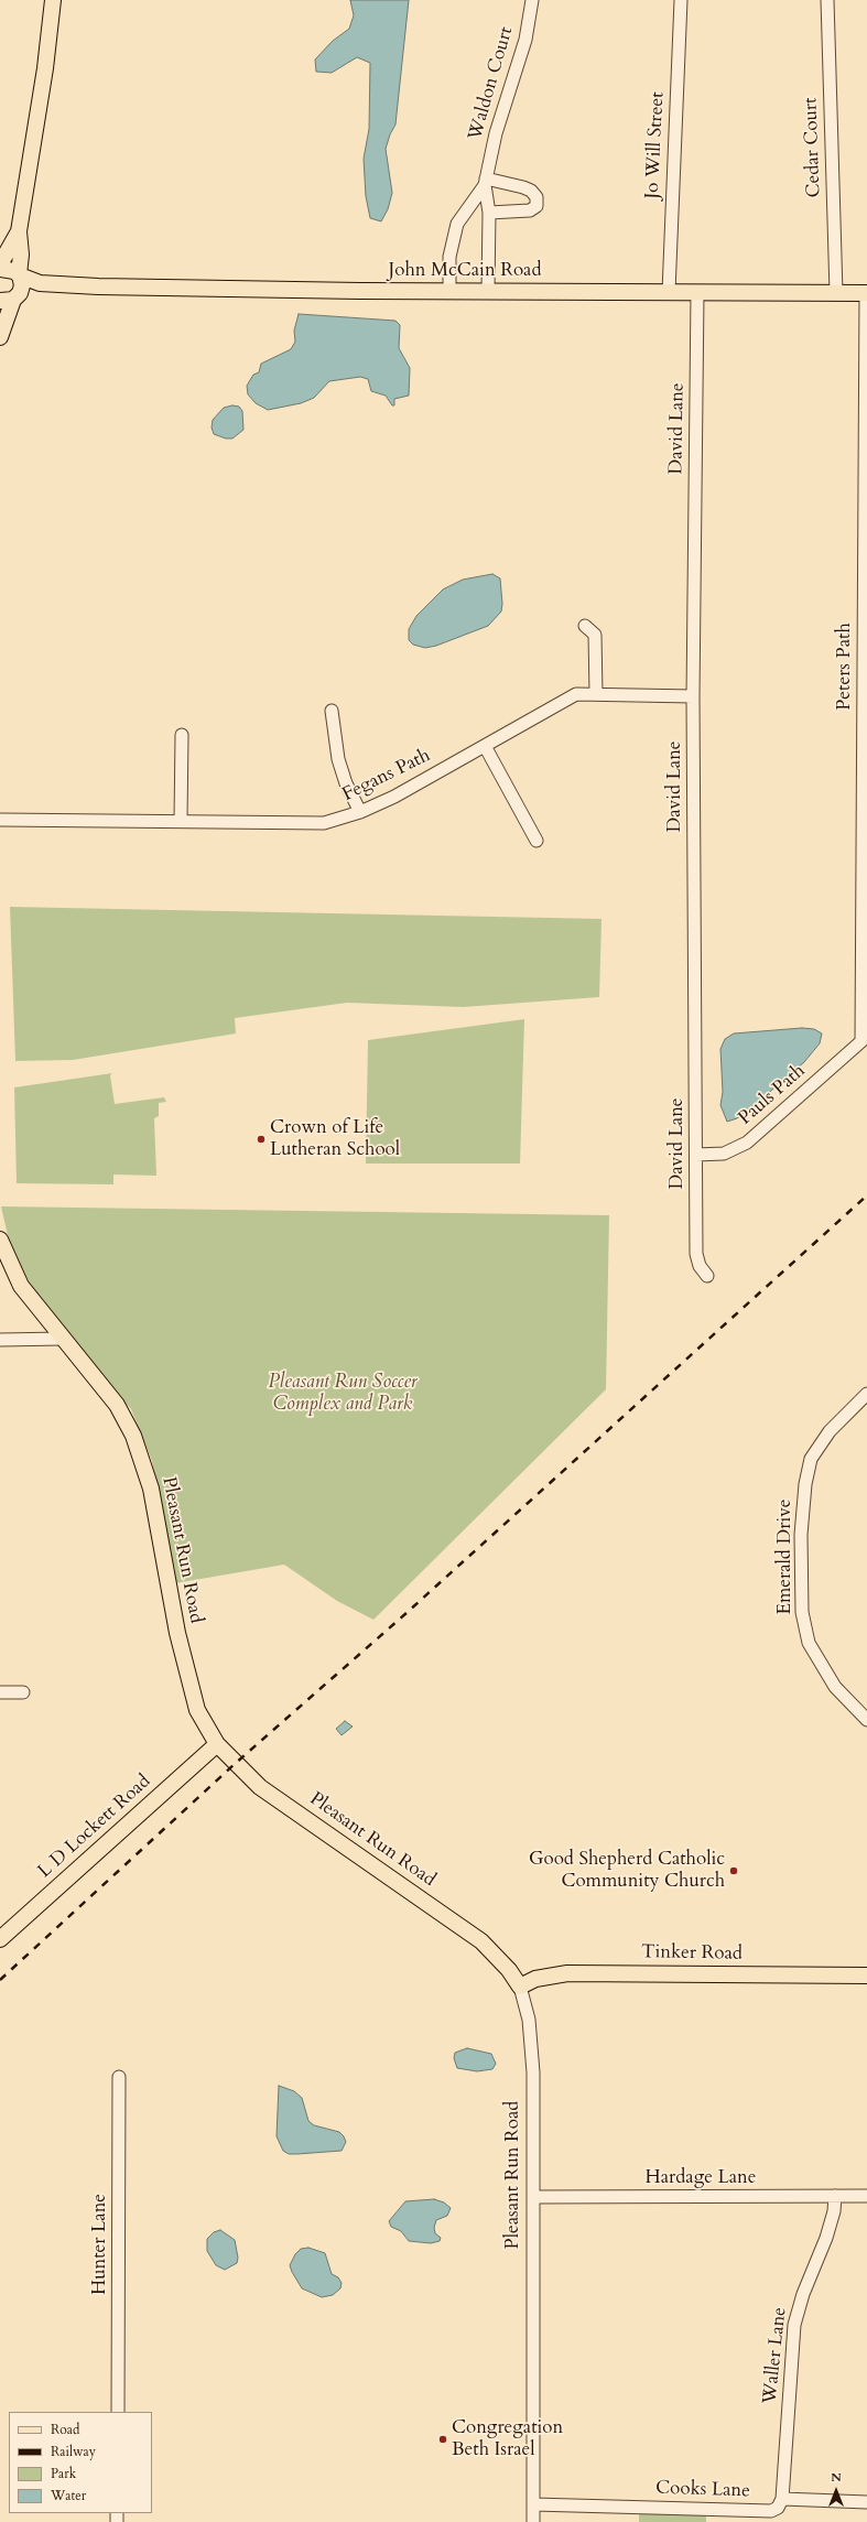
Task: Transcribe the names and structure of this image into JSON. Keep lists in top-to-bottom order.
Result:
{
  "streets": {
    "main road": [
      "John McCain Road",
      "Pleasant Run Road",
      "L D Lockett Road",
      "Tinker Road"
    ],
    "street": [
      "Waldon Court",
      "Jo Will Street",
      "Cedar Court",
      "David Lane",
      "Peters Path",
      "Fegans Path",
      "Pauls Path",
      "Emerald Drive",
      "Hardage Lane",
      "Hunter Lane",
      "Waller Lane",
      "Cooks Lane"
    ]
  },
  "crossings": [
    ["Waldon Court", "John McCain Road"],
    ["Jo Will Street", "John McCain Road"],
    ["Cedar Court", "John McCain Road"],
    ["John McCain Road", "David Lane"],
    ["John McCain Road", "Peters Path"],
    ["David Lane", "Fegans Path"],
    ["David Lane", "Pauls Path"],
    ["Peters Path", "Pauls Path"],
    ["Pleasant Run Road", "L D Lockett Road"],
    ["Pleasant Run Road", "Tinker Road"],
    ["Pleasant Run Road", "Hardage Lane"],
    ["Pleasant Run Road", "Cooks Lane"],
    ["Hardage Lane", "Waller Lane"],
    ["Waller Lane", "Cooks Lane"]
  ],
  "parks": ["Pleasant Run Soccer Complex and Park"],
  "places": ["Crown of Life Lutheran School", "Good Shepherd Catholic Community Church", "Congregation Beth Israel"],
  "legend": [
    "Road",
    "Railway",
    "Park",
    "Water"
  ],
  "north": "top"
}
